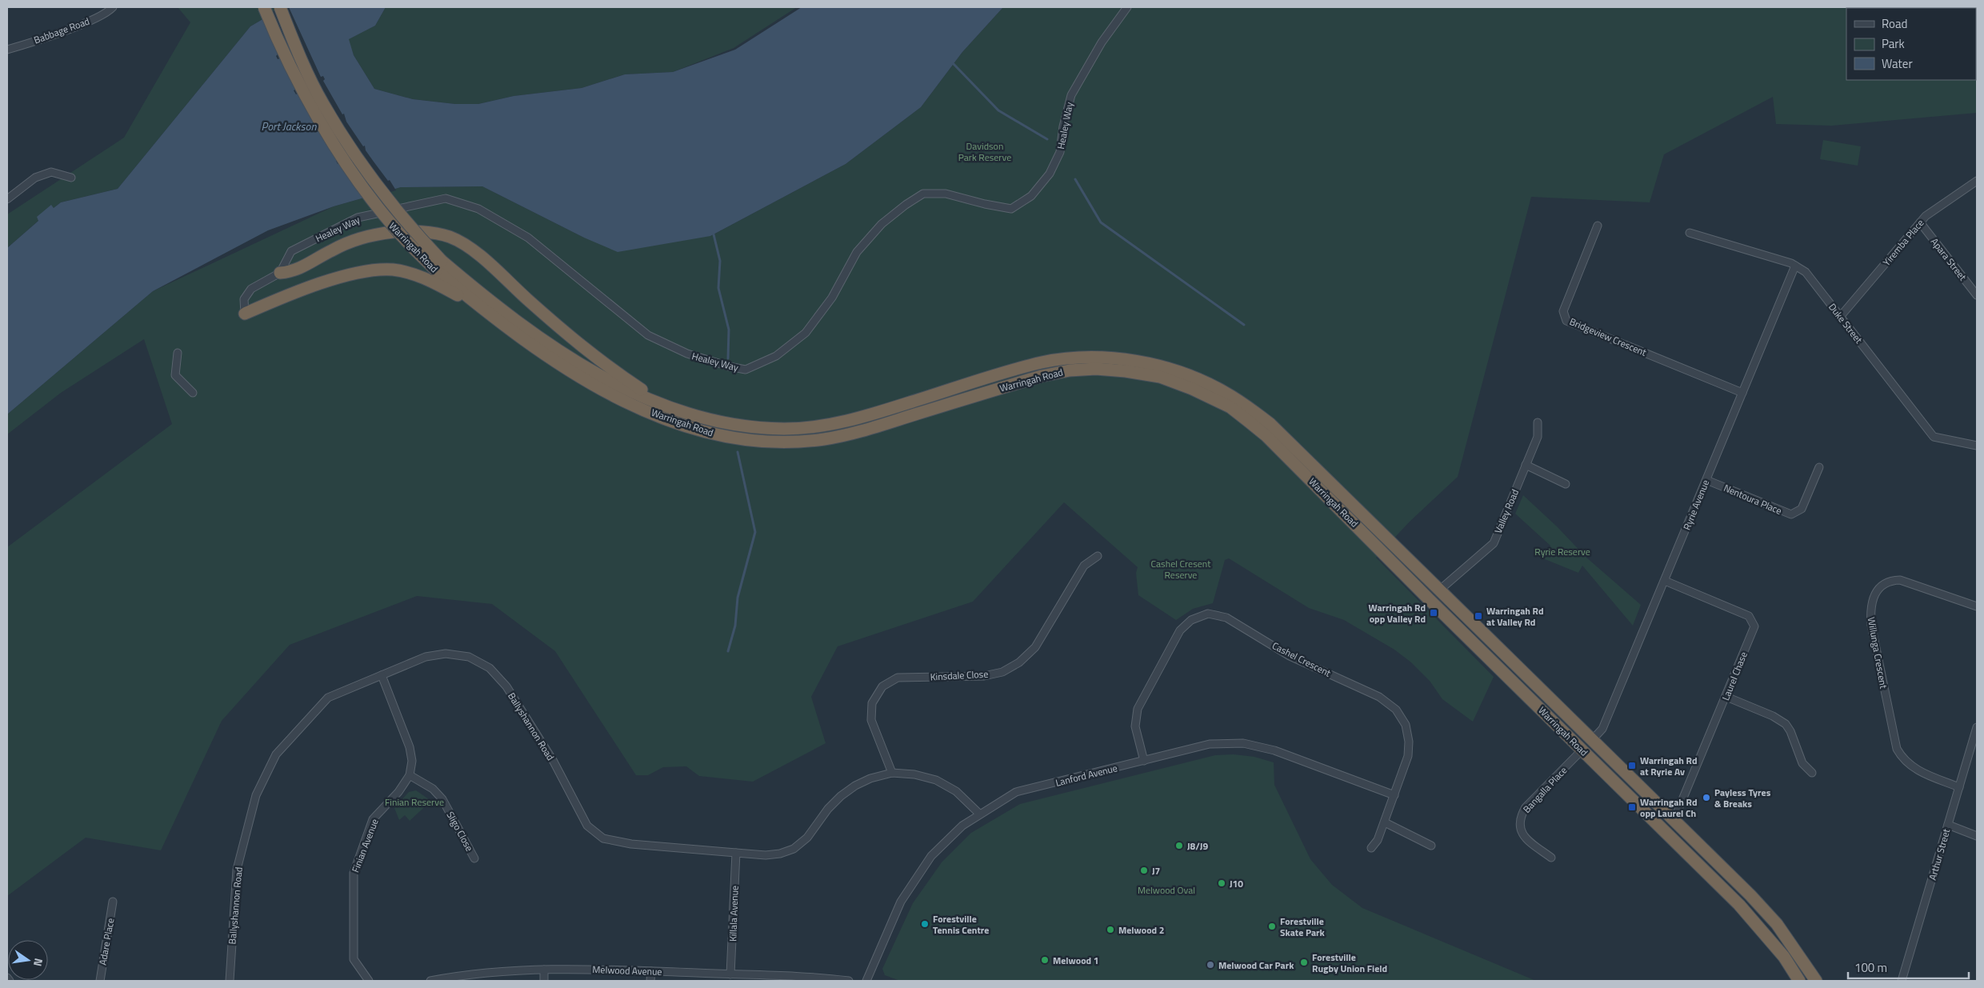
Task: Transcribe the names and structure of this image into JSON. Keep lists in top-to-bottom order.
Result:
{
  "streets": {
    "highway": ["Warringah Road", "Valley Road", "Bangalla Place"],
    "street": [
      "Babbage Road",
      "Healey Way",
      "Yiremba Place",
      "Apara Street",
      "Duke Street",
      "Bridgeview Crescent",
      "Nentoura Place",
      "Ryrie Avenue",
      "Willunga Crescent",
      "Cashel Crescent",
      "Kinsdale Close",
      "Laurel Chase",
      "Ballyshannon Road",
      "Lanford Avenue",
      "Sligo Close",
      "Finian Avenue",
      "Arthur Street",
      "Killala Avenue",
      "Adare Place",
      "Melwood Avenue"
    ]
  },
  "crossings": [
    ["Yiremba Place", "Apara Street"],
    ["Yiremba Place", "Duke Street"],
    ["Warringah Road", "Ryrie Avenue"],
    ["Warringah Road", "Valley Road"],
    ["Warringah Road", "Laurel Chase"],
    ["Warringah Road", "Bangalla Place"],
    ["Duke Street", "Ryrie Avenue"],
    ["Bridgeview Crescent", "Ryrie Avenue"],
    ["Nentoura Place", "Ryrie Avenue"],
    ["Ryrie Avenue", "Laurel Chase"],
    ["Ryrie Avenue", "Bangalla Place"],
    ["Willunga Crescent", "Arthur Street"],
    ["Cashel Crescent", "Lanford Avenue"],
    ["Kinsdale Close", "Ballyshannon Road"],
    ["Ballyshannon Road", "Lanford Avenue"],
    ["Ballyshannon Road", "Finian Avenue"],
    ["Ballyshannon Road", "Killala Avenue"],
    ["Sligo Close", "Finian Avenue"],
    ["Killala Avenue", "Melwood Avenue"]
  ],
  "water": ["Port Jackson"],
  "parks": [
    "Davidson Park Reserve",
    "Ryrie Reserve",
    "Cashel Cresent Reserve",
    "Finian Reserve",
    "Melwood Oval"
  ],
  "places": {
    "transit": [
      "Warringah Rd opp Valley Rd",
      "Warringah Rd at Valley Rd",
      "Warringah Rd at Ryrie Av",
      "Warringah Rd opp Laurel Ch"
    ],
    "other": [
      "Payless Tyres & Breaks",
      "J8/J9",
      "J7",
      "J10",
      "Forestville Tennis Centre",
      "Forestville Skate Park",
      "Melwood 2",
      "Melwood 1",
      "Forestville Rugby Union Field",
      "Melwood Car Park"
    ]
  },
  "legend": ["Road", "Park", "Water"],
  "scale_bar": "100 m",
  "north": "right"
}
